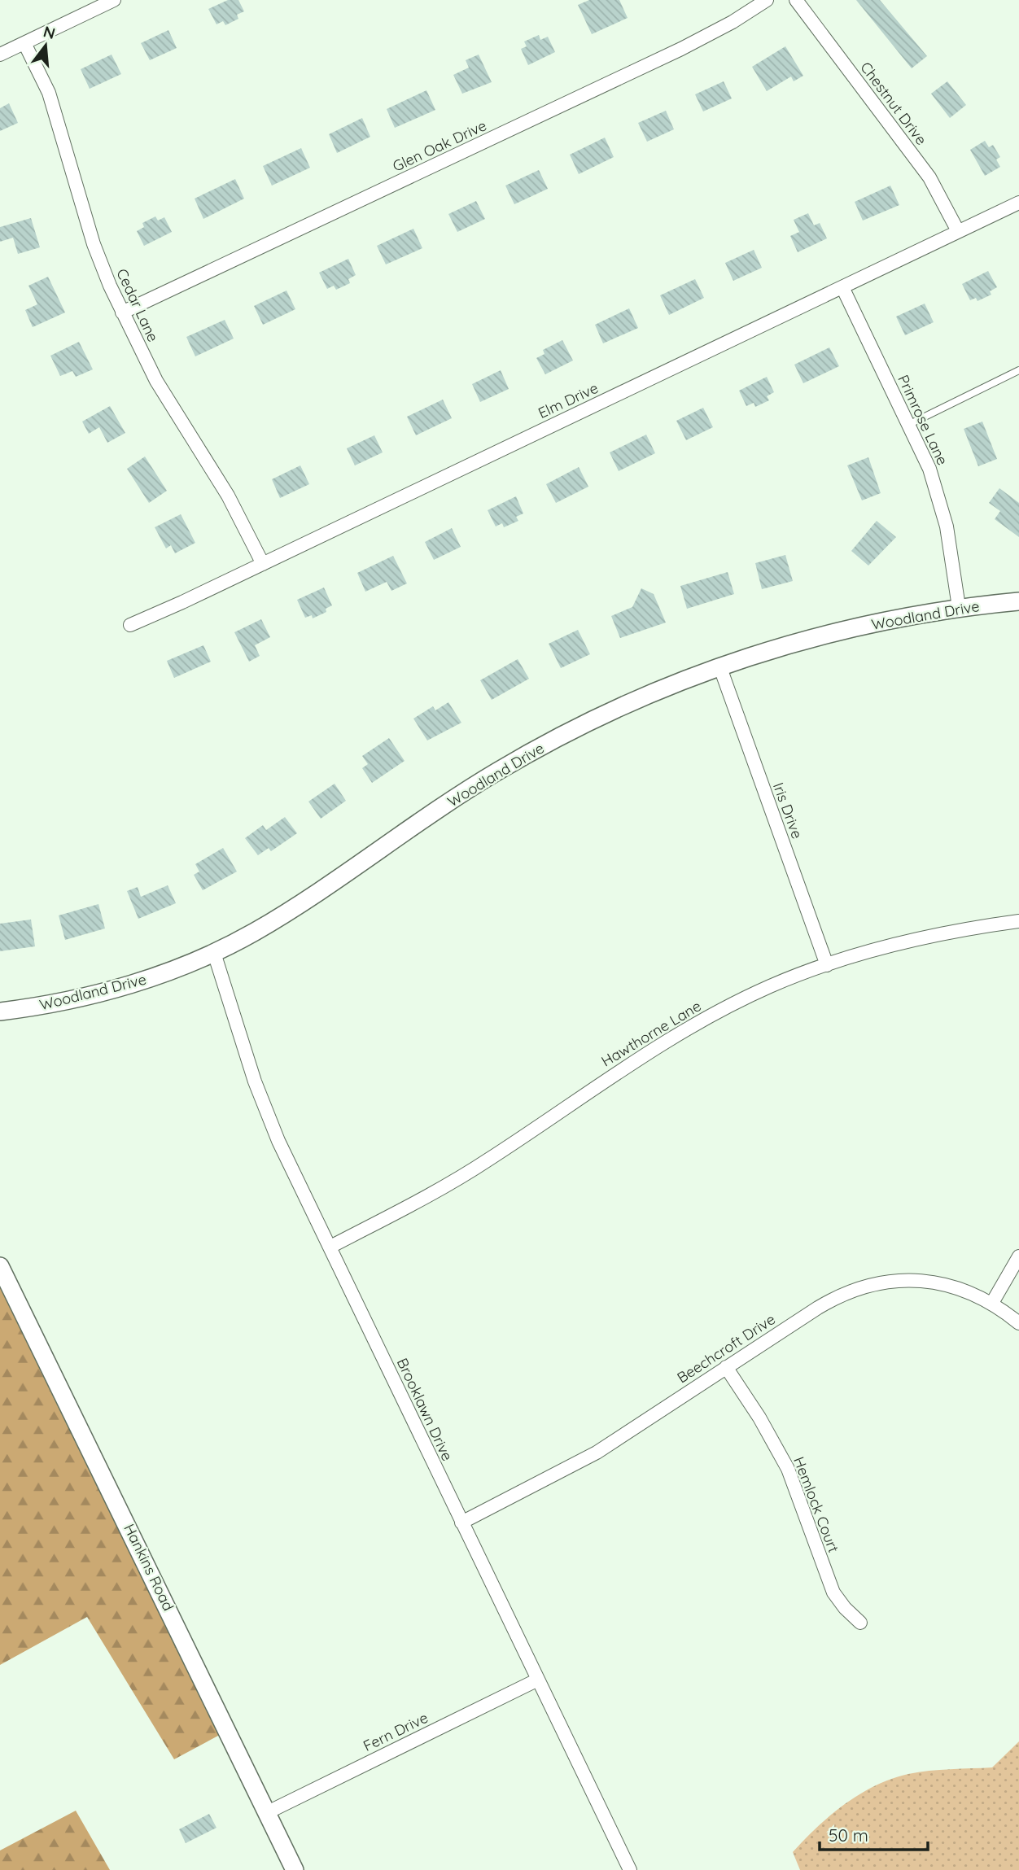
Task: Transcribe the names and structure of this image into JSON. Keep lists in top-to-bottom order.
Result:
{
  "streets": {
    "street": [
      "Chestnut Drive",
      "Glen Oak Drive",
      "Cedar Lane",
      "Elm Drive",
      "Primrose Lane",
      "Woodland Drive",
      "Iris Drive",
      "Hawthorne Lane",
      "Beechcroft Drive",
      "Brooklawn Drive",
      "Hemlock Court",
      "Hankins Road",
      "Fern Drive"
    ]
  },
  "crossings": [
    ["Chestnut Drive", "Elm Drive"],
    ["Glen Oak Drive", "Cedar Lane"],
    ["Cedar Lane", "Elm Drive"],
    ["Elm Drive", "Primrose Lane"],
    ["Primrose Lane", "Woodland Drive"],
    ["Woodland Drive", "Iris Drive"],
    ["Woodland Drive", "Brooklawn Drive"],
    ["Iris Drive", "Hawthorne Lane"],
    ["Hawthorne Lane", "Brooklawn Drive"],
    ["Beechcroft Drive", "Brooklawn Drive"],
    ["Beechcroft Drive", "Hemlock Court"],
    ["Brooklawn Drive", "Fern Drive"],
    ["Hankins Road", "Fern Drive"]
  ],
  "scale_bar": "50 m",
  "north": "top"
}
